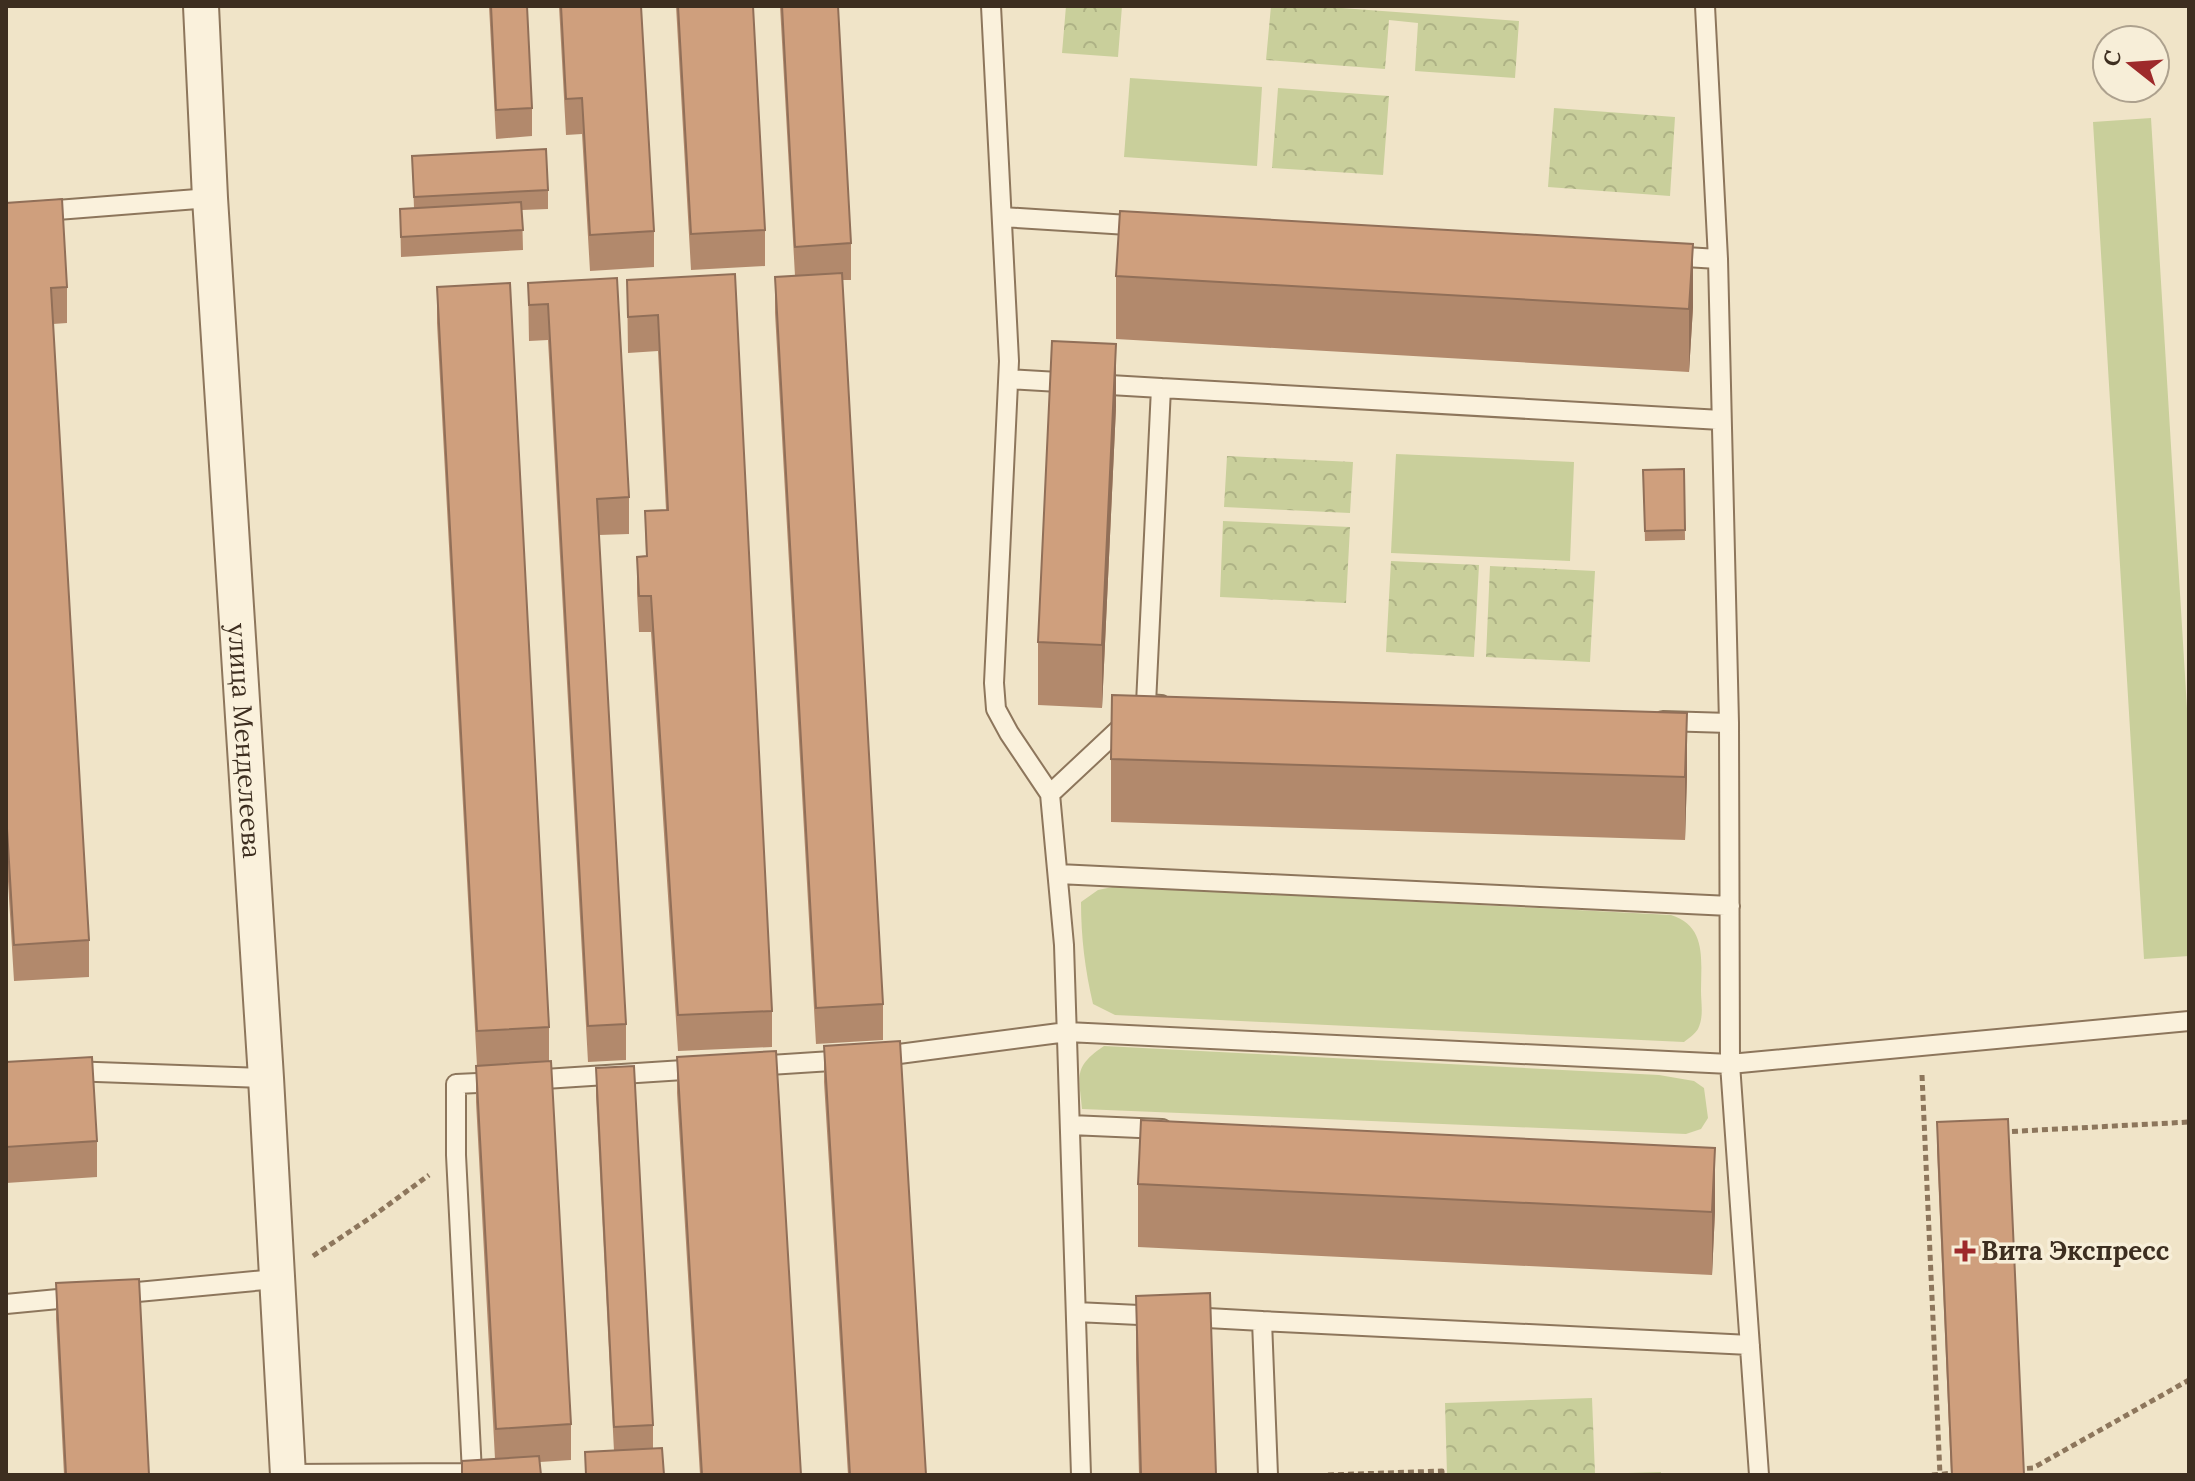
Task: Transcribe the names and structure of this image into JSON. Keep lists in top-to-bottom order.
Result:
{
  "streets": {
    "street": ["улица Менделеева"]
  },
  "places": {
    "health": ["Вита Экспресс"]
  },
  "north": "left"
}
